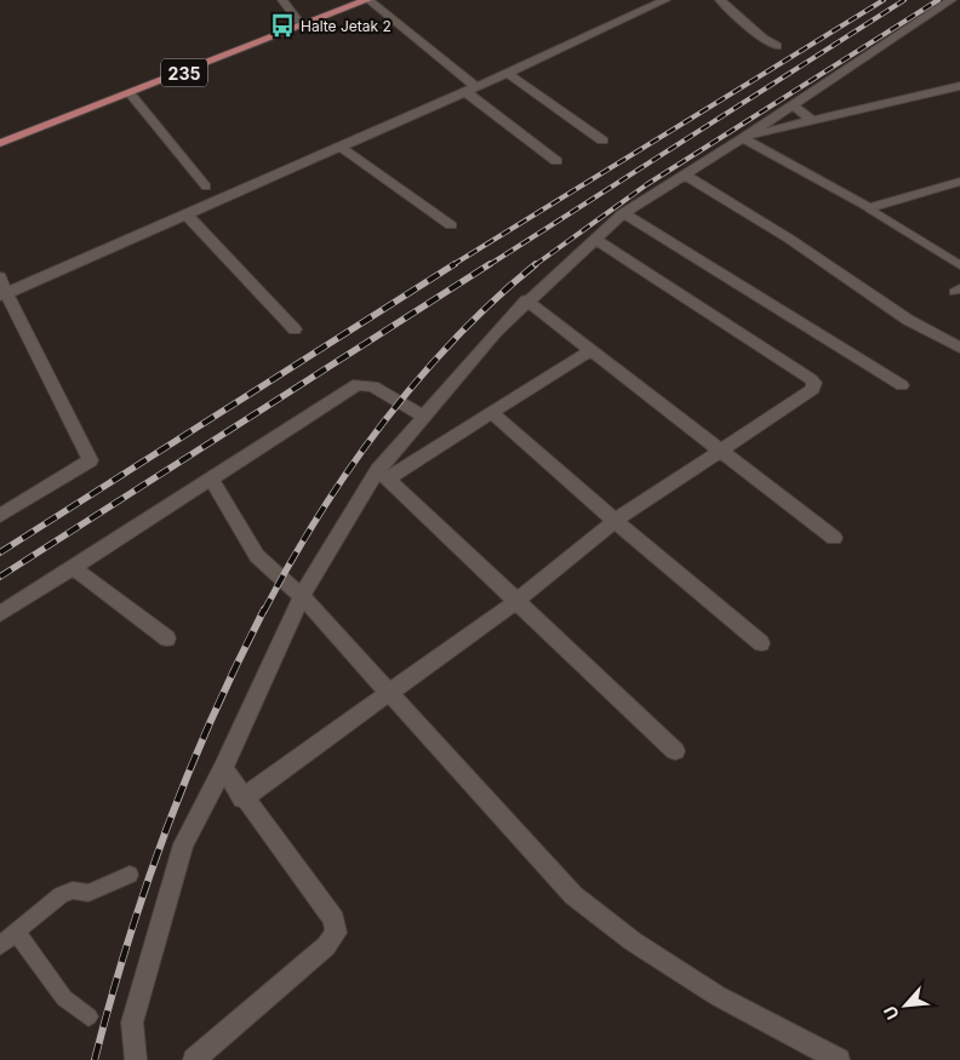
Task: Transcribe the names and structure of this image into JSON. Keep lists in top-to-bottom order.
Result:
{
  "streets": {
    "main road": ["235"]
  },
  "places": {
    "bus stop": ["Halte Jetak 2"]
  },
  "north": "bottom left"
}
